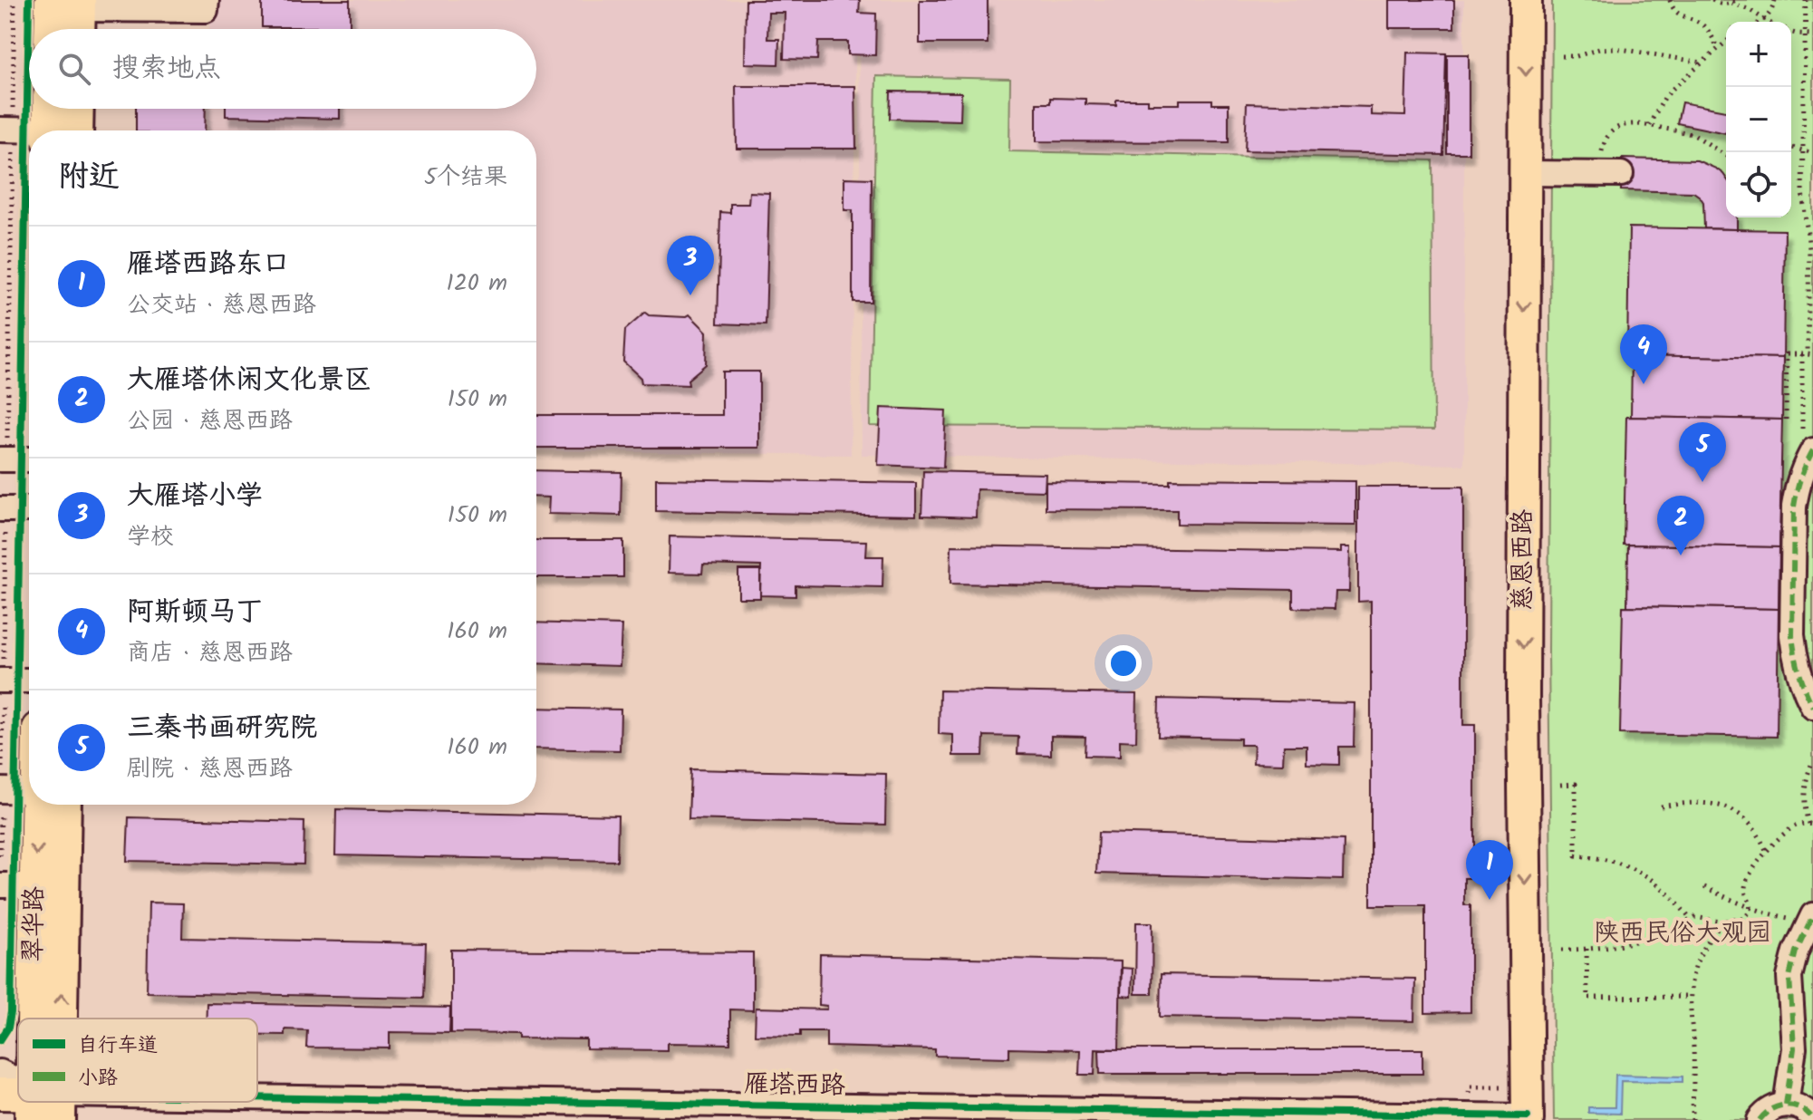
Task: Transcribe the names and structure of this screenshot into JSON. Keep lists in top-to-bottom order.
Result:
{
  "streets": {
    "main road": ["慈恩西路", "翠华路", "雁塔西路"]
  },
  "crossings": [
    ["慈恩西路", "雁塔西路"]
  ],
  "one_way": ["慈恩西路"],
  "parks": ["陕西民俗大观园"],
  "legend": ["自行车道", "小路"],
  "page": {
    "map_buttons": ["+", "−"],
    "search": "搜索地点",
    "heading": ["附近", "5个结果"],
    "list": [
      {
        "mark": "1",
        "name": "雁塔西路东口",
        "note": "公交站 · 慈恩西路",
        "value": "120 m"
      },
      {
        "mark": "2",
        "name": "大雁塔休闲文化景区",
        "note": "公园 · 慈恩西路",
        "value": "150 m"
      },
      {
        "mark": "3",
        "name": "大雁塔小学",
        "note": "学校",
        "value": "150 m"
      },
      {
        "mark": "4",
        "name": "阿斯顿马丁",
        "note": "商店 · 慈恩西路",
        "value": "160 m"
      },
      {
        "mark": "5",
        "name": "三秦书画研究院",
        "note": "剧院 · 慈恩西路",
        "value": "160 m"
      }
    ],
    "pins": [
      "3",
      "4",
      "5",
      "2",
      "1"
    ]
  }
}
